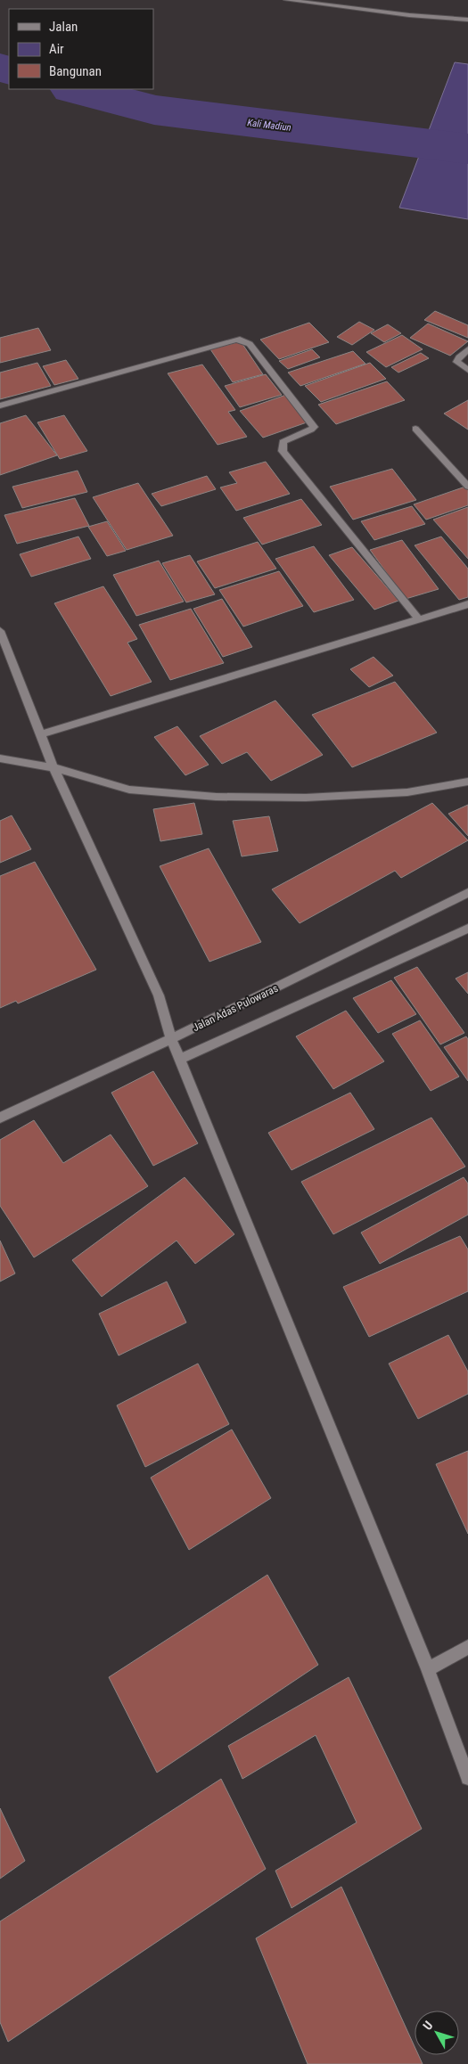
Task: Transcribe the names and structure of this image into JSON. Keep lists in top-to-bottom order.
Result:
{
  "streets": {
    "street": ["Jalan Adas Pulowaras"]
  },
  "water": ["Kali Madiun"],
  "legend": ["Jalan", "Air", "Bangunan"],
  "north": "top left"
}
